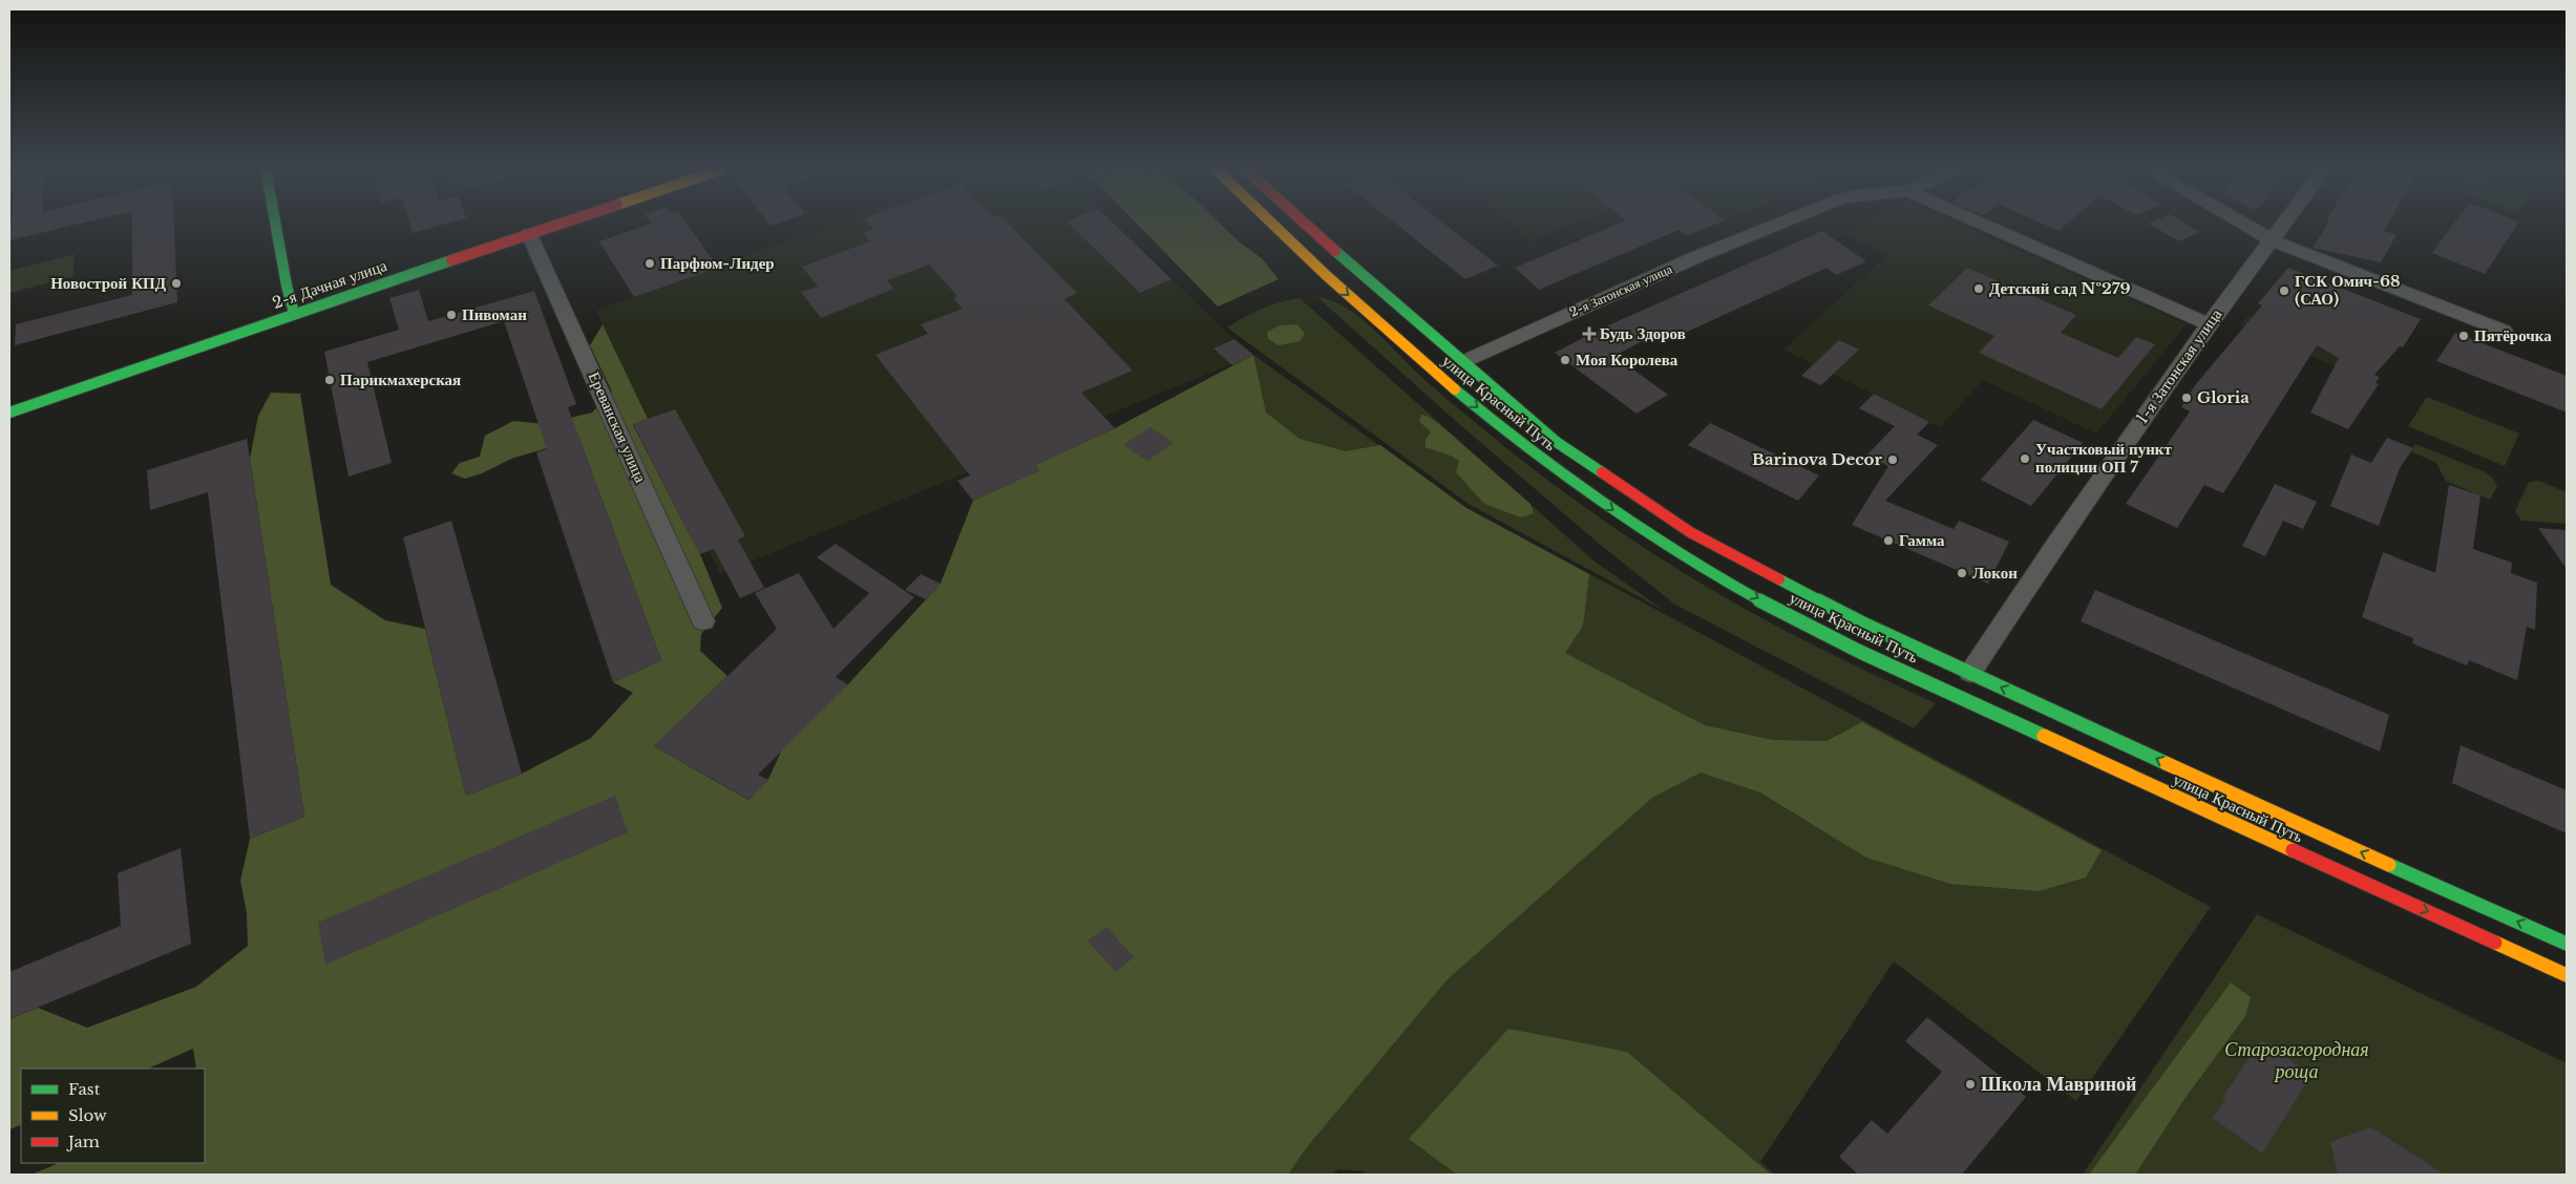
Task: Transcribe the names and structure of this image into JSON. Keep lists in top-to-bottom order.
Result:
{
  "streets": {
    "main road": ["2-я Дачная улица", "улица Красный Путь"],
    "street": ["2-я Затонская улица", "1-я Затонская улица", "Ереванская улица"]
  },
  "crossings": [
    ["2-я Дачная улица", "Ереванская улица"],
    ["2-я Затонская улица", "улица Красный Путь"],
    ["1-я Затонская улица", "улица Красный Путь"]
  ],
  "parks": ["Старозагородная роща"],
  "places": {
    "other": [
      "Парфюм-Лидер",
      "Новострой КПД",
      "Детский сад №279",
      "ГСК Омич-68 (САО)",
      "Пивоман",
      "Пятёрочка",
      "Моя Королева",
      "Парикмахерская",
      "Gloria",
      "Участковый пункт полиции ОП 7",
      "Barinova Decor",
      "Гамма",
      "Локон",
      "Школа Мавриной"
    ],
    "health": ["Будь Здоров"]
  },
  "legend": ["Fast", "Slow", "Jam"]
}
